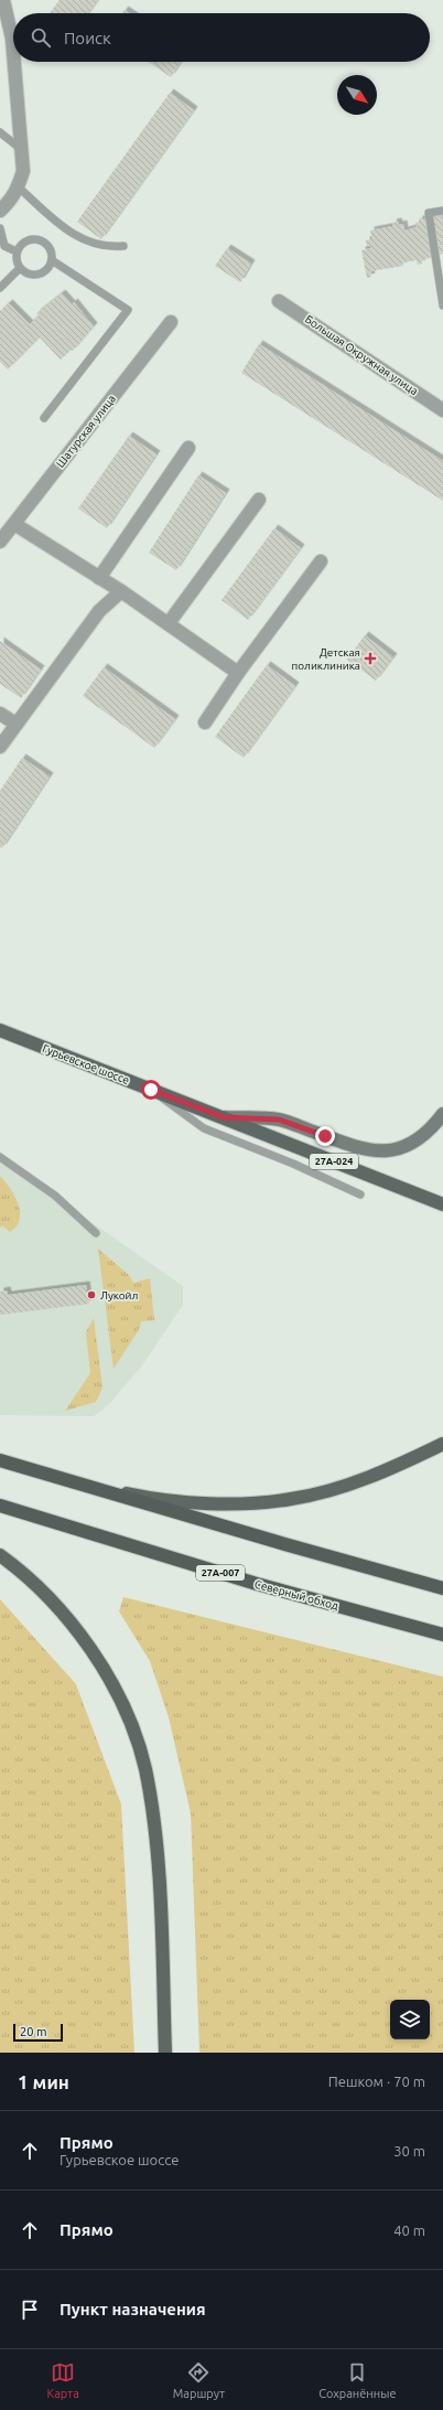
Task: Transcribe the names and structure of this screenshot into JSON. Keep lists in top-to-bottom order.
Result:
{
  "streets": {
    "highway": ["27А-007", "Северный обход"],
    "main road": ["Гурьевское шоссе", "27А-024"],
    "street": ["Большая Окружная улица", "Шатурская улица"]
  },
  "places": {
    "health": ["Детская поликлиника"],
    "other": ["Лукойл"]
  },
  "scale_bar": "20 m",
  "north": "bottom right",
  "page": {
    "search": "Поиск",
    "scale": "20 m",
    "heading": ["1 мин", "Пешком · 70 m"],
    "list": [
      ["Прямо", "Гурьевское шоссе", "30 m"],
      ["Прямо", "40 m"],
      "Пункт назначения"
    ],
    "nav": ["Карта", "Маршрут", "Сохранённые"]
  }
}
